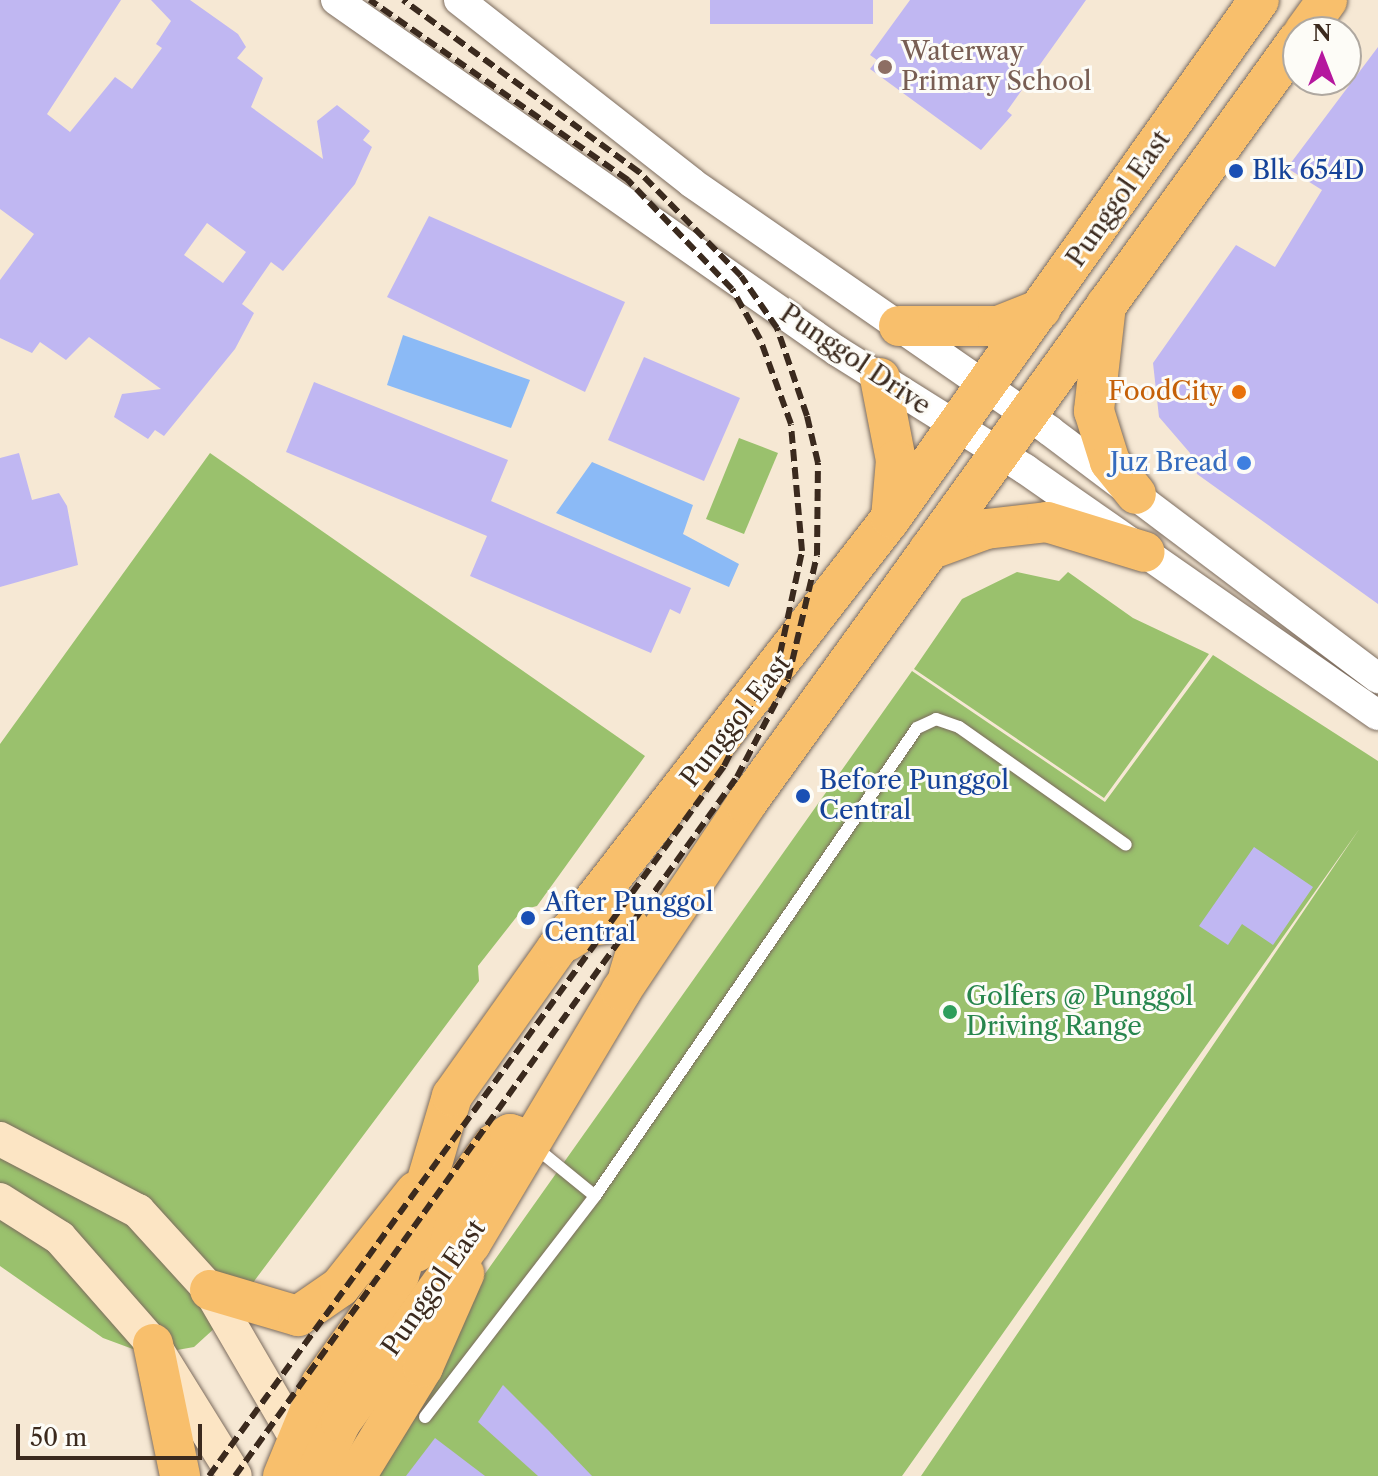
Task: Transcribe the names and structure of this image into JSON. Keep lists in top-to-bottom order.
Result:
{
  "streets": {
    "main road": ["Punggol East"],
    "street": ["Punggol Drive"]
  },
  "crossings": [
    ["Punggol East", "Punggol Drive"]
  ],
  "places": [
    "Waterway Primary School",
    "Blk 654D",
    "FoodCity",
    "Juz Bread",
    "Before Punggol Central",
    "After Punggol Central",
    "Golfers @ Punggol Driving Range"
  ],
  "scale_bar": "50 m",
  "north": "top"
}
